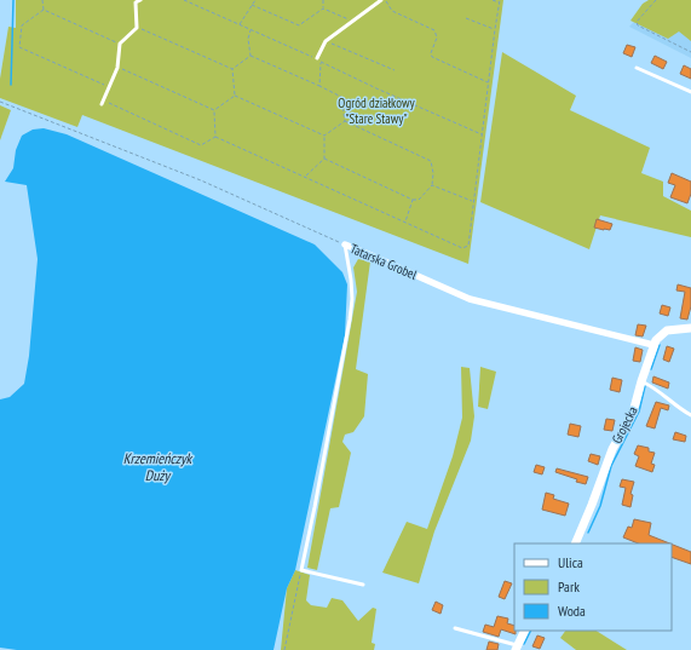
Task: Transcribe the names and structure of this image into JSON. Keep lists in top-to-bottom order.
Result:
{
  "streets": {
    "street": ["Tatarska Grobel", "Grojecka"]
  },
  "crossings": [
    ["Tatarska Grobel", "Grojecka"]
  ],
  "water": ["Krzemieńczyk Duży"],
  "parks": ["Ogród działkowy \"Stare Stawy\""],
  "legend": ["Ulica", "Park", "Woda"]
}
